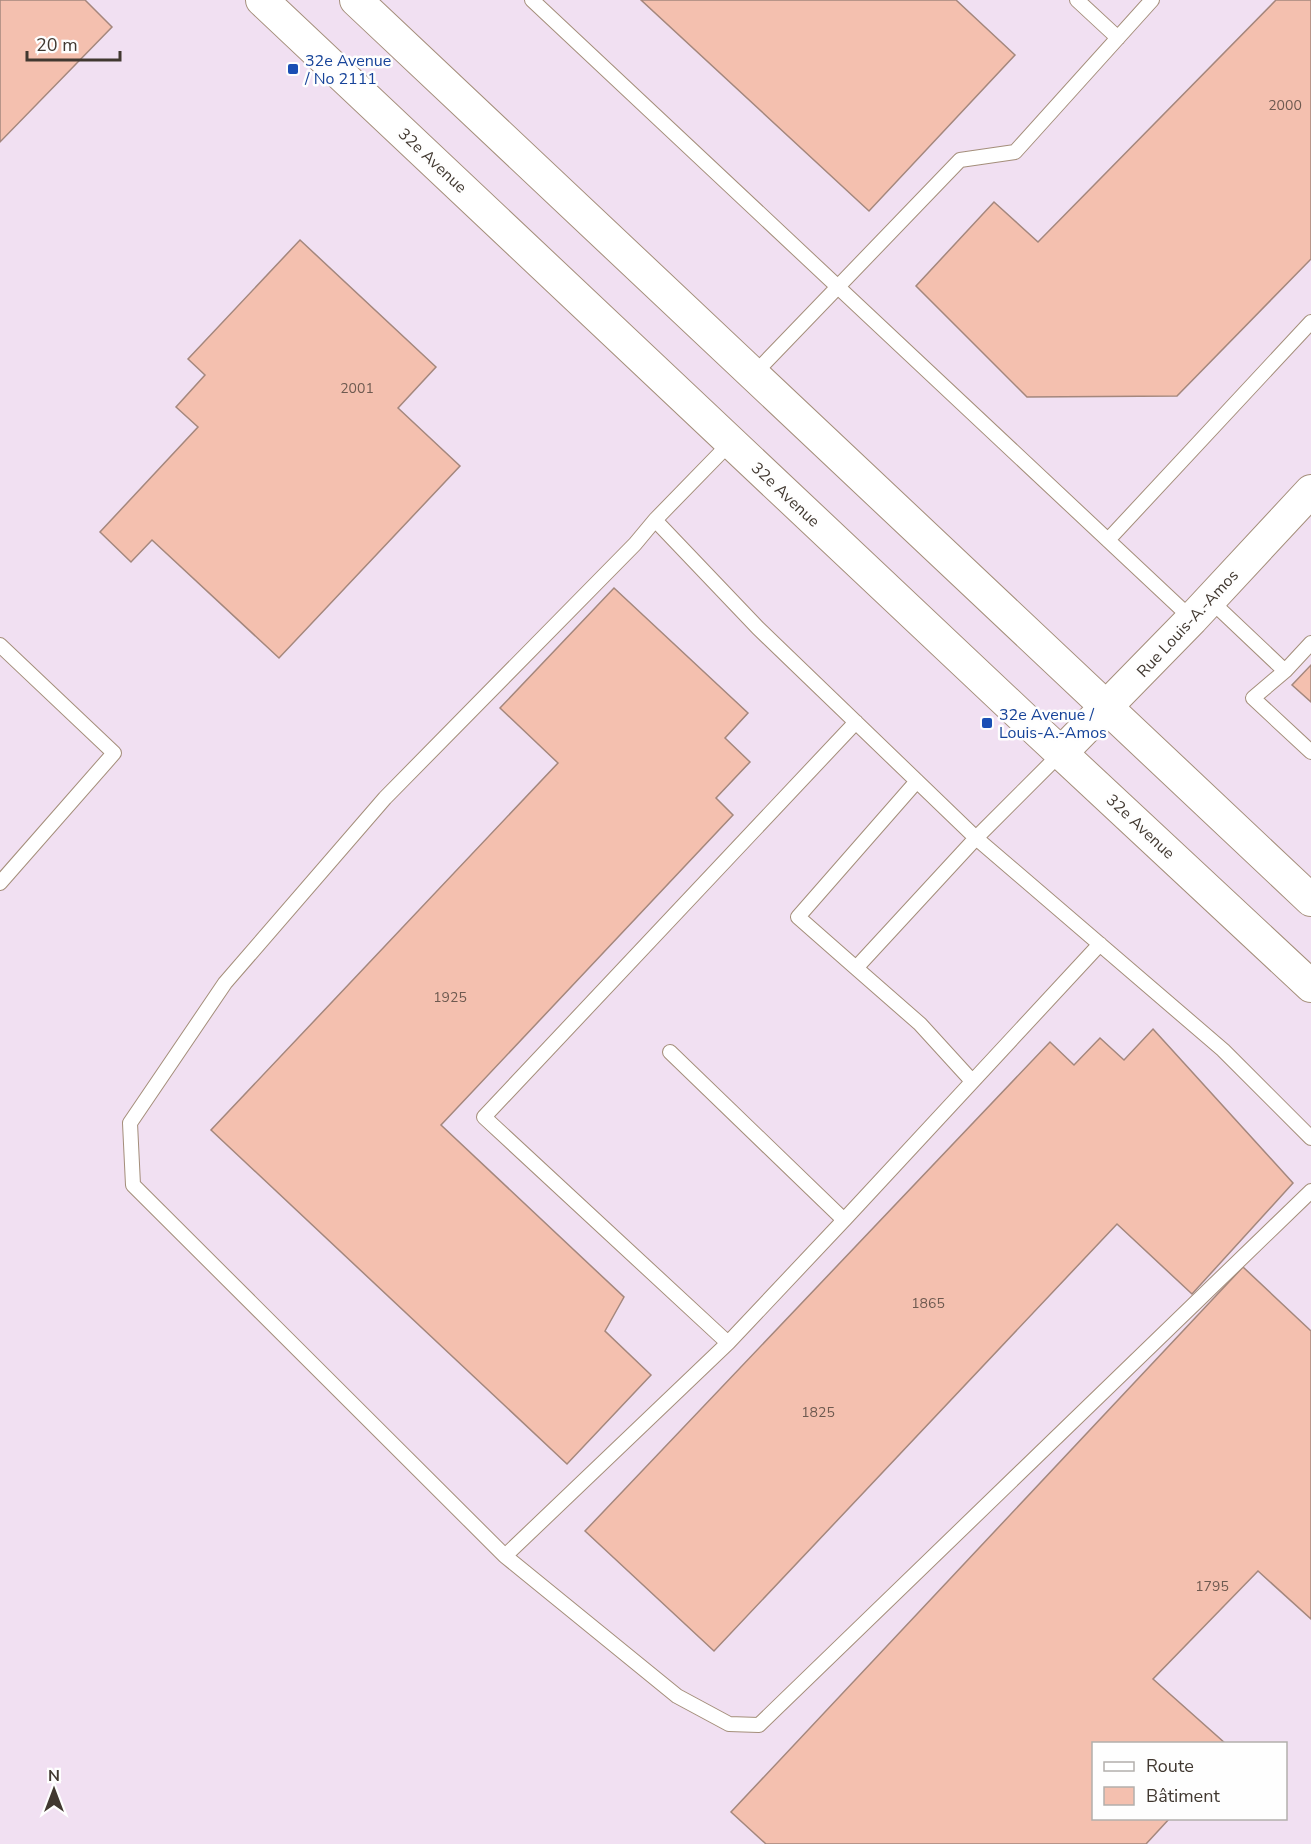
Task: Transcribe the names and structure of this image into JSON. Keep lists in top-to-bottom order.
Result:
{
  "streets": {
    "street": ["32e Avenue", "Rue Louis-A.-Amos"]
  },
  "crossings": [
    ["32e Avenue", "Rue Louis-A.-Amos"]
  ],
  "places": {
    "transit": ["32e Avenue / No 2111", "32e Avenue / Louis-A.-Amos"]
  },
  "house_numbers": [
    "2000",
    "2001",
    "1925",
    "1865",
    "1825",
    "1795"
  ],
  "legend": ["Route", "Bâtiment"],
  "scale_bar": "20 m",
  "north": "top"
}
